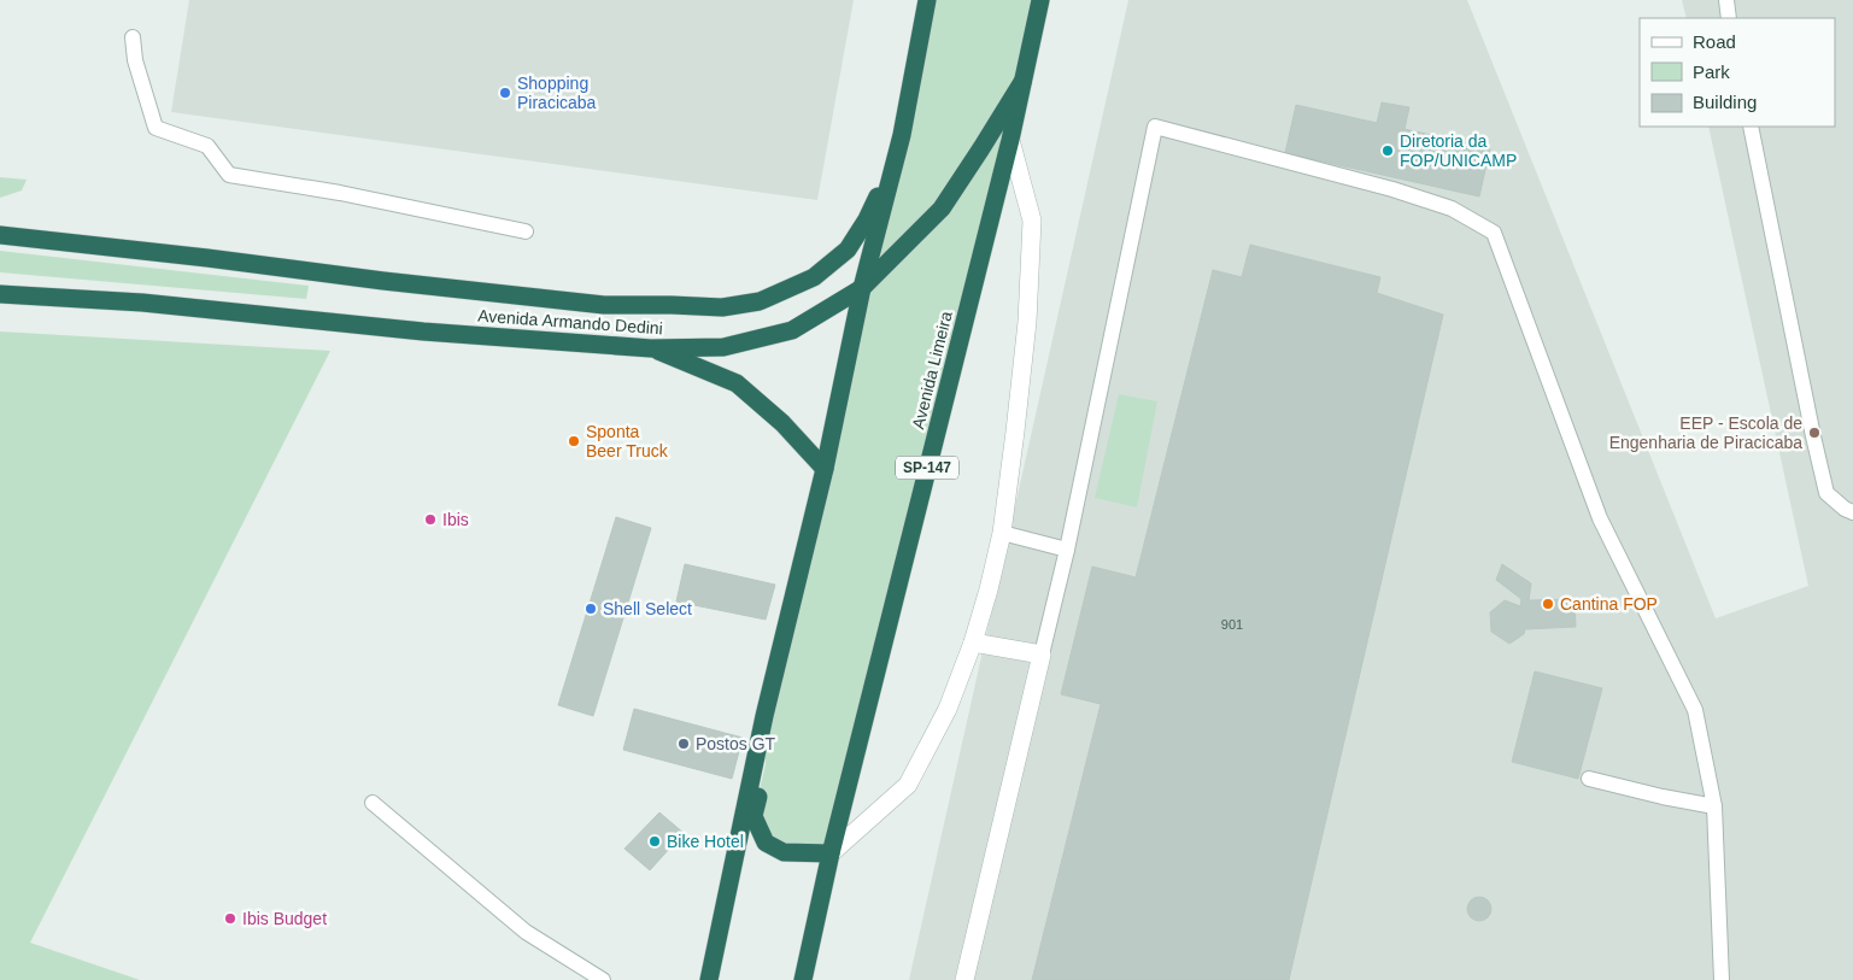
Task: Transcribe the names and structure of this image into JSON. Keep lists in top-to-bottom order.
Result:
{
  "streets": {
    "highway": ["Avenida Armando Dedini", "Avenida Limeira", "SP-147"]
  },
  "crossings": [
    ["Avenida Armando Dedini", "Avenida Limeira"],
    ["Avenida Limeira", "SP-147"]
  ],
  "places": [
    "Shopping Piracicaba",
    "Diretoria da FOP/UNICAMP",
    "EEP - Escola de Engenharia de Piracicaba",
    "Sponta Beer Truck",
    "Ibis",
    "Cantina FOP",
    "Shell Select",
    "Postos GT",
    "Bike Hotel",
    "Ibis Budget"
  ],
  "house_numbers": ["901"],
  "legend": ["Road", "Park", "Building"]
}
